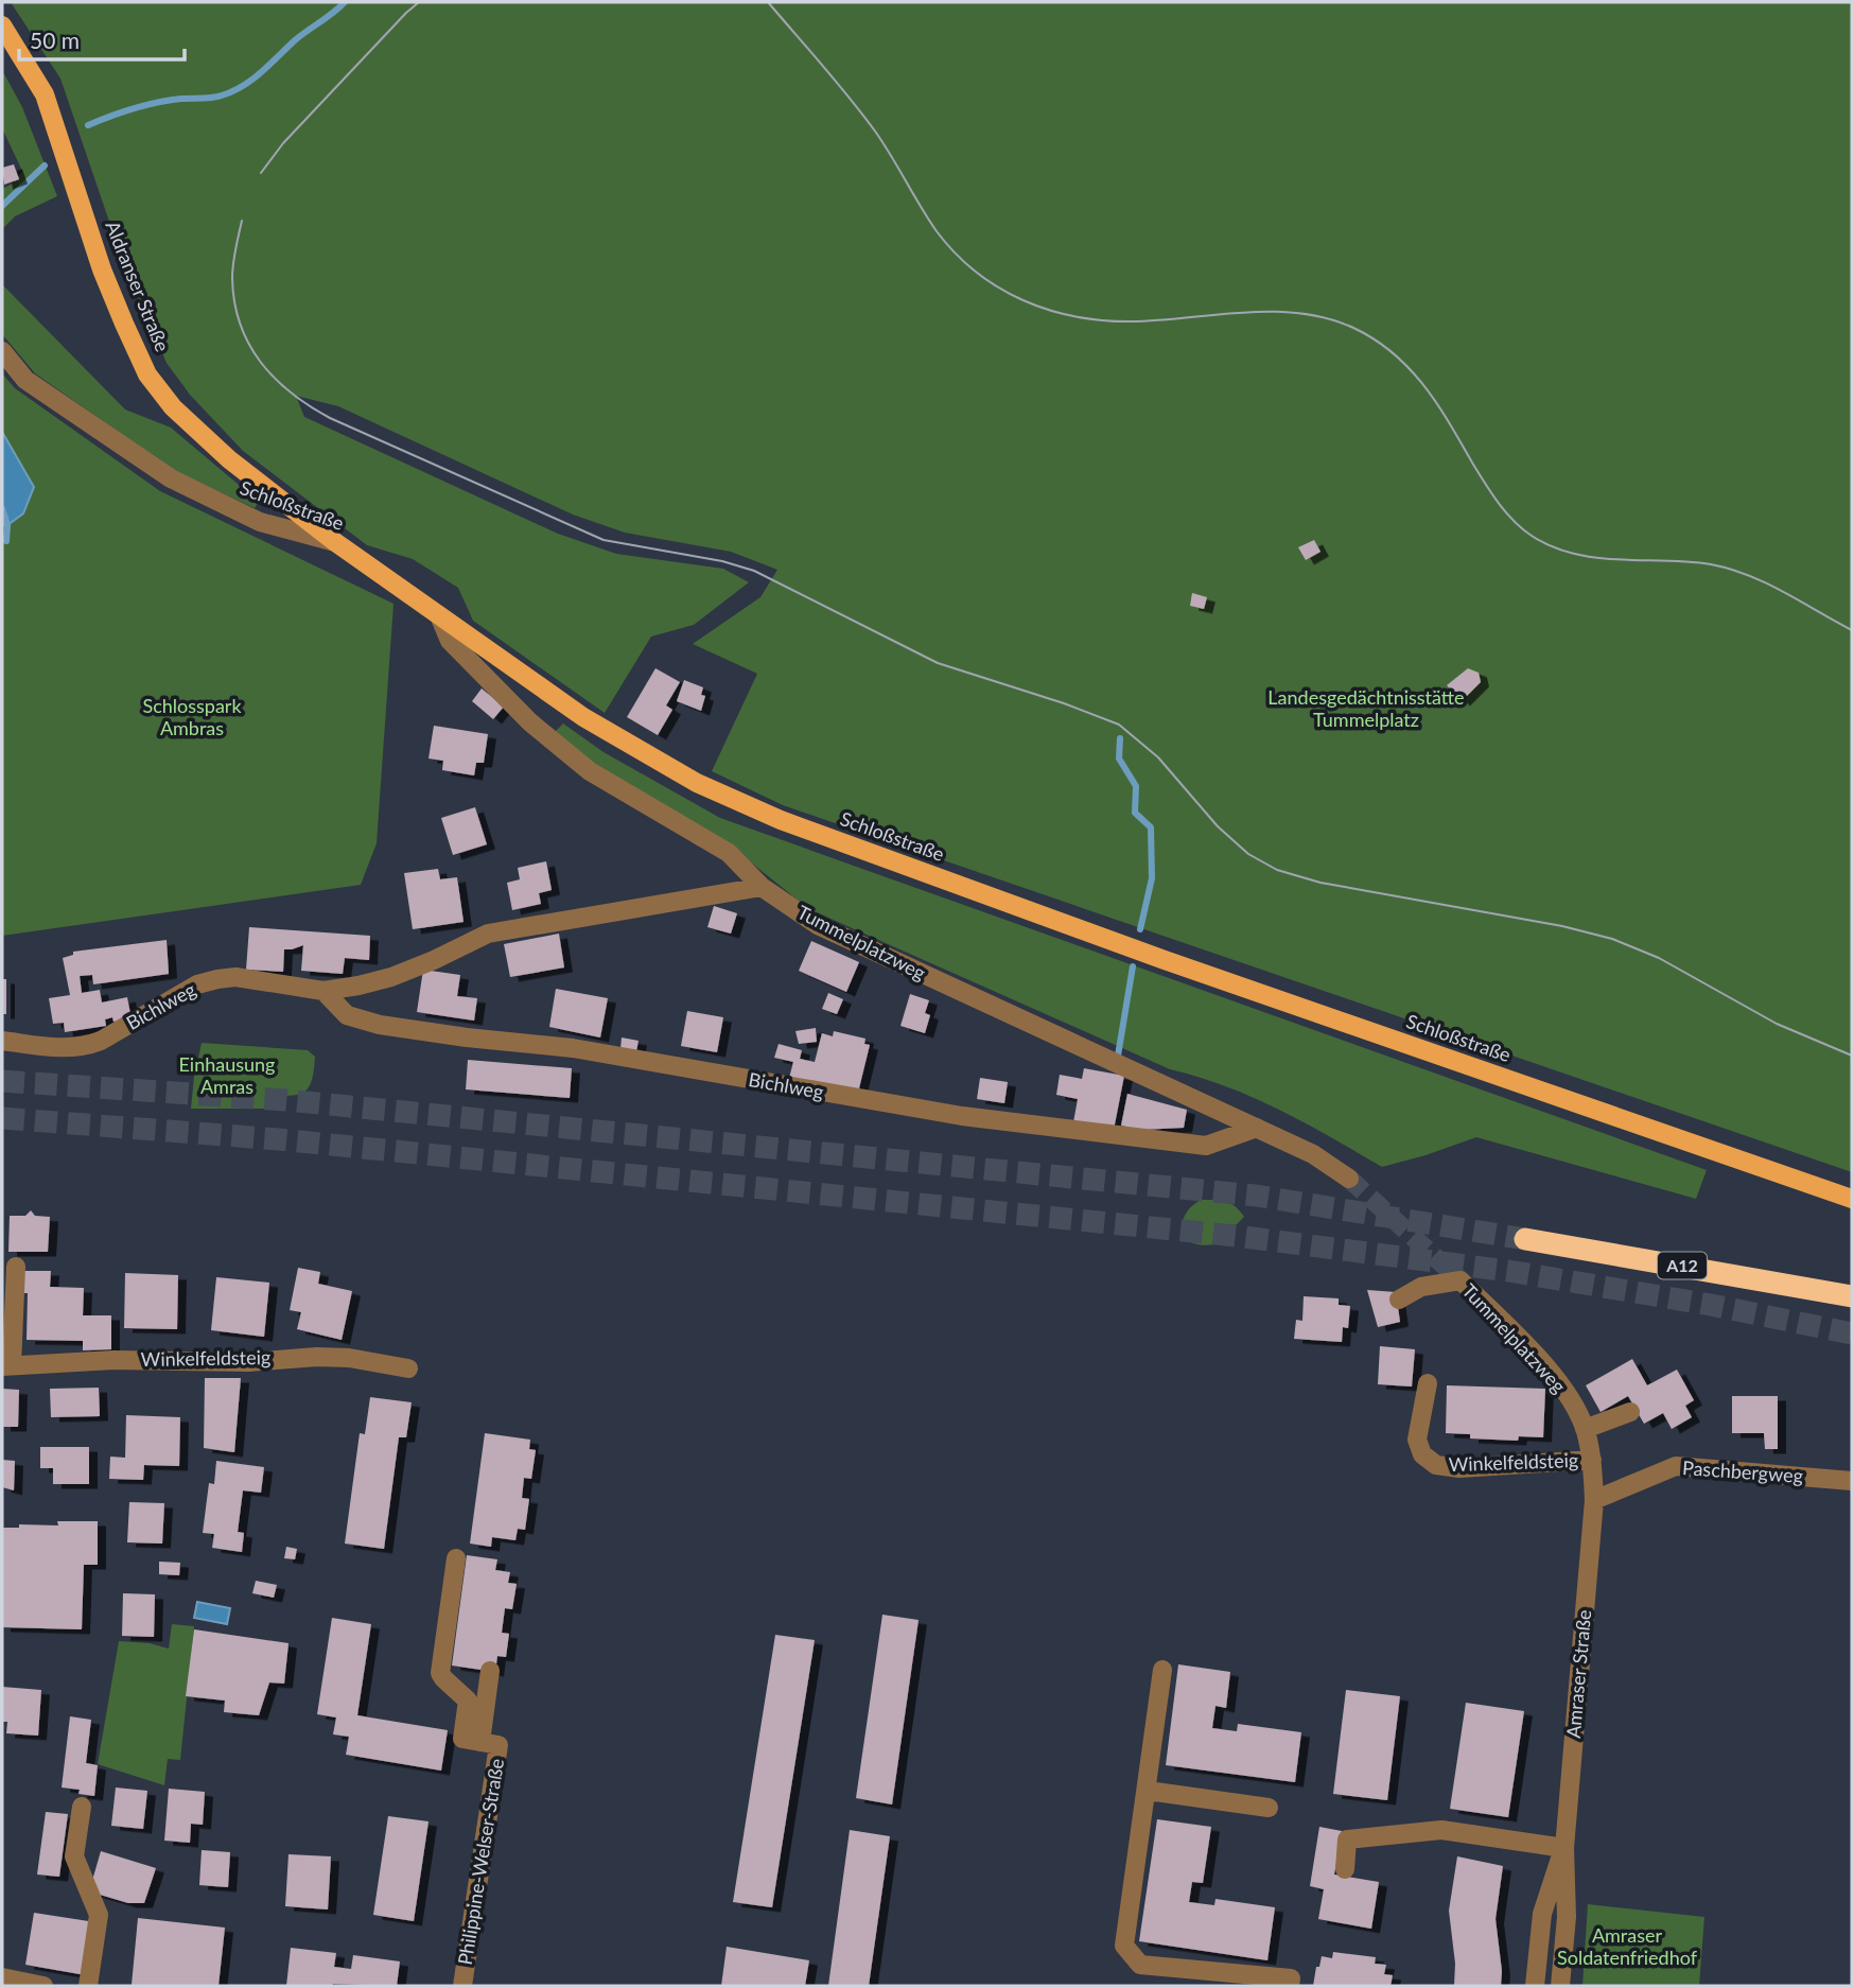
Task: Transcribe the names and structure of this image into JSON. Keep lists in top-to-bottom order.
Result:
{
  "streets": {
    "highway": ["A12"],
    "main road": ["Aldranser Straße", "Schloßstraße"],
    "street": [
      "Tummelplatzweg",
      "Bichlweg",
      "Winkelfeldsteig",
      "Paschbergweg",
      "Amraser Straße",
      "Philippine-Welser-Straße"
    ]
  },
  "crossings": [
    ["Aldranser Straße", "Schloßstraße"],
    ["Schloßstraße", "Tummelplatzweg"],
    ["Tummelplatzweg", "Bichlweg"],
    ["Tummelplatzweg", "Winkelfeldsteig"],
    ["Tummelplatzweg", "Paschbergweg"],
    ["Tummelplatzweg", "Amraser Straße"],
    ["Paschbergweg", "Amraser Straße"]
  ],
  "parks": [
    "Landesgedächtnisstätte Tummelplatz",
    "Schlosspark Ambras",
    "Einhausung Amras",
    "Amraser Soldatenfriedhof"
  ],
  "scale_bar": "50 m"
}
